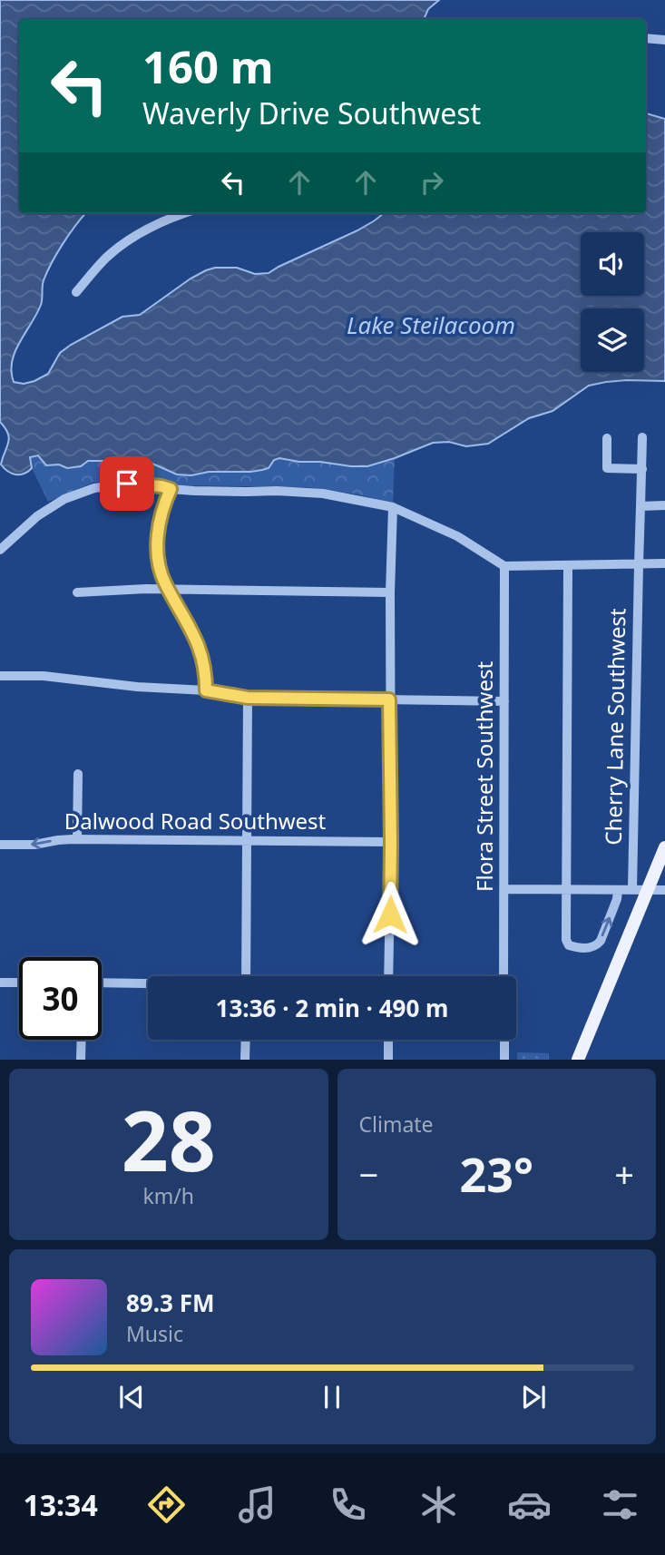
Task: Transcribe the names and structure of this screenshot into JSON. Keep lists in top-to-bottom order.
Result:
{
  "streets": {
    "street": ["Cherry Lane Southwest", "Flora Street Southwest", "Dalwood Road Southwest"]
  },
  "water": ["Lake Steilacoom"],
  "page": {
    "turn": ["160 m", "Waverly Drive Southwest"],
    "limit": "30",
    "trip": "13:36 · 2 min · 490 m",
    "tile": [
      ["28", "km/h"],
      "Climate"
    ],
    "heat": ["−", "23°", "+"],
    "song": ["89.3 FM", "Music"],
    "tabs": "13:34"
  }
}
